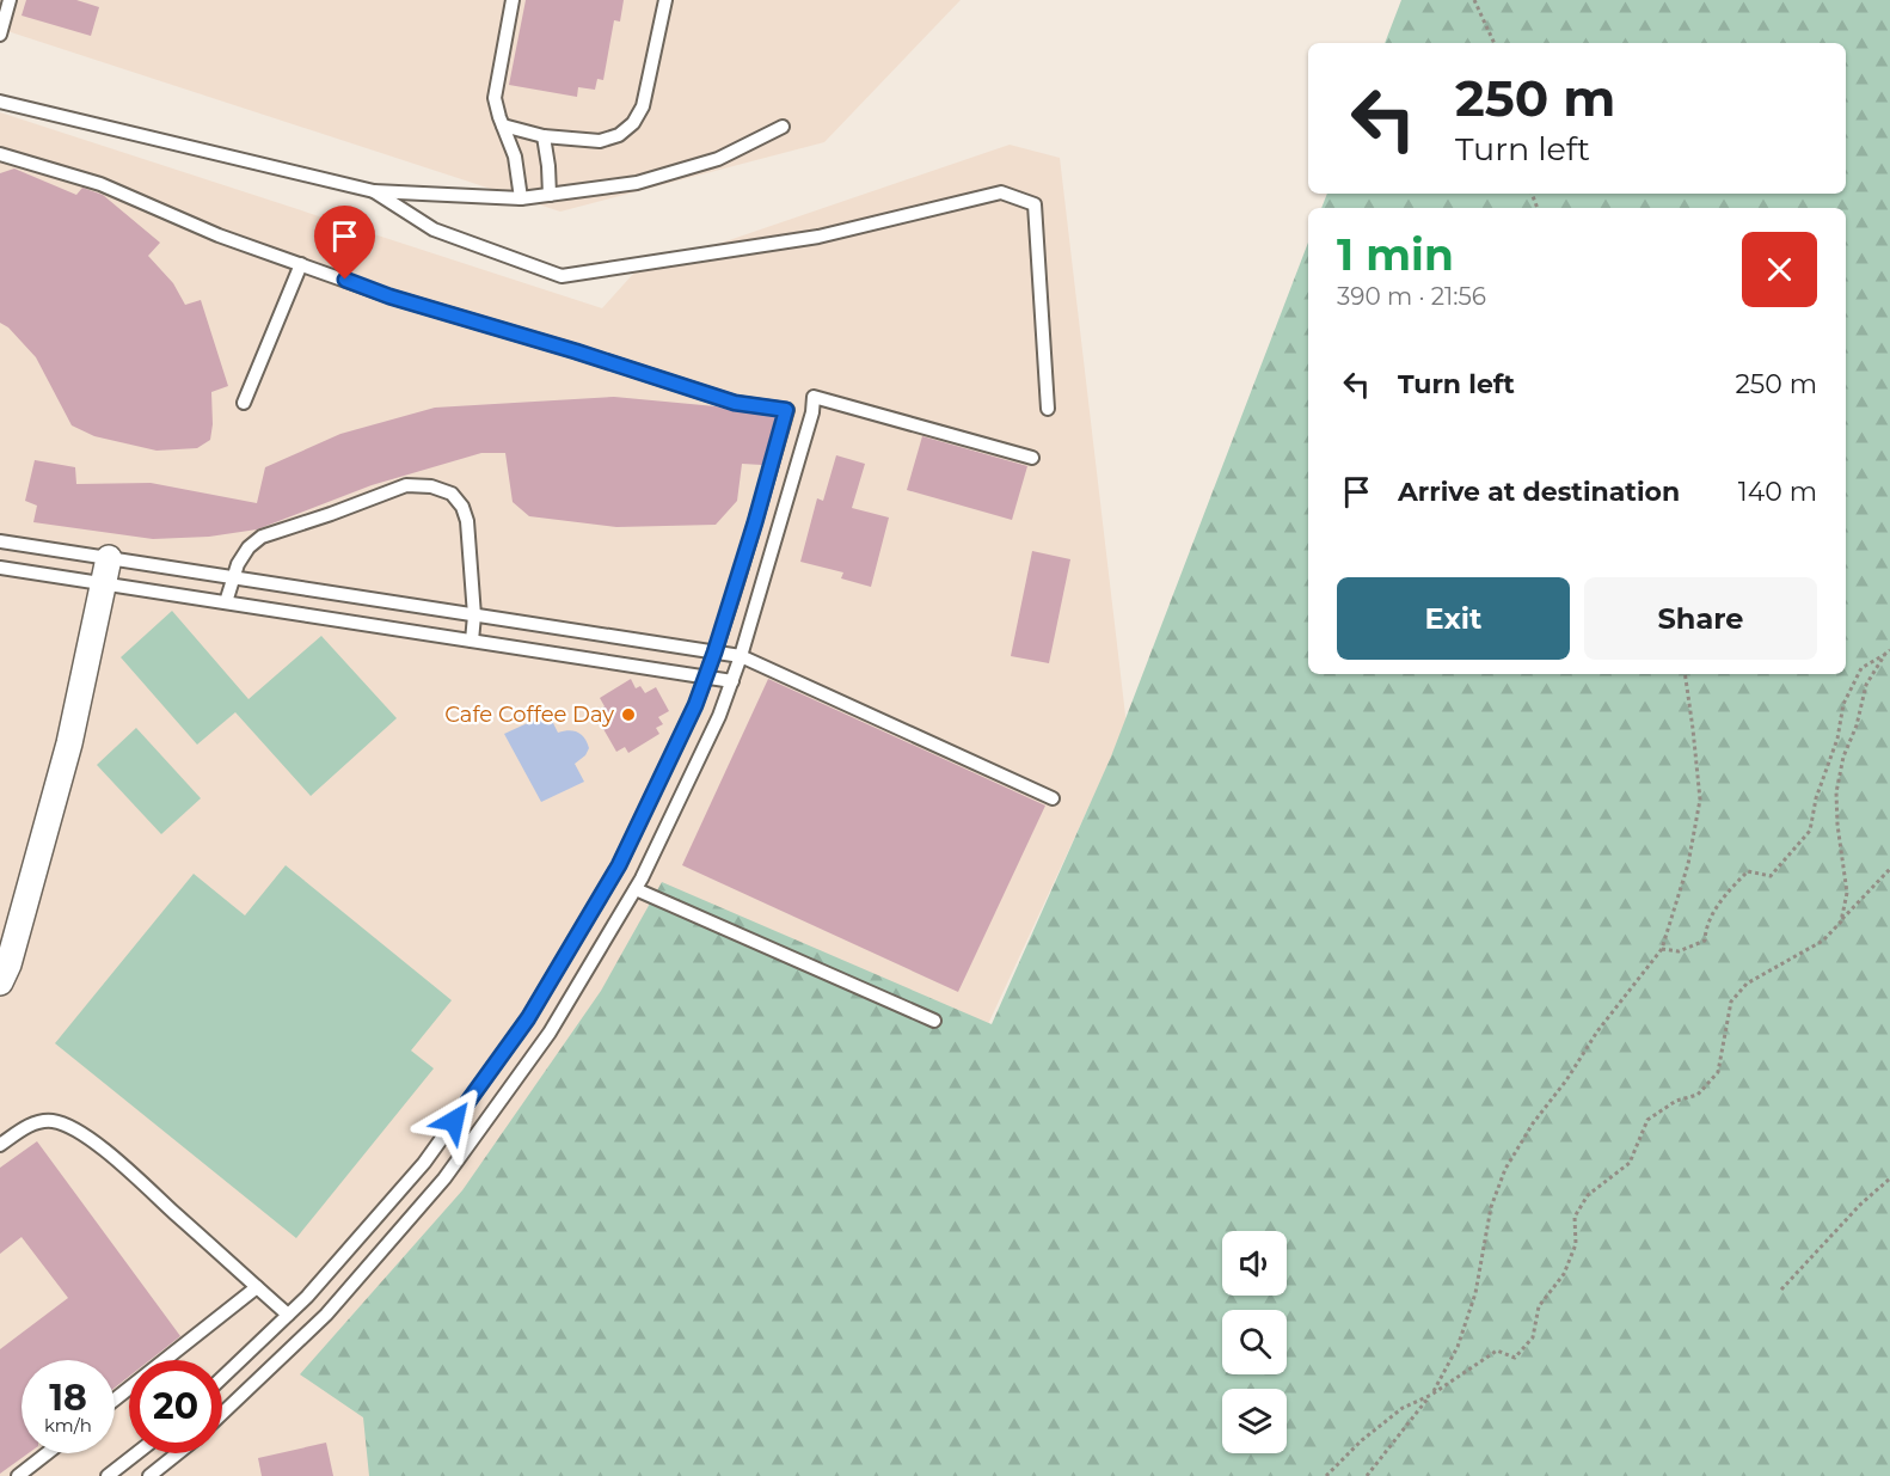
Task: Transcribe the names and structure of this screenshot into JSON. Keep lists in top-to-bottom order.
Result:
{
  "places": ["Cafe Coffee Day"],
  "page": {
    "turn": ["250 m", "Turn left"],
    "heading": ["1 min", "390 m · 21:56"],
    "list": [
      {
        "name": "Turn left",
        "value": "250 m"
      },
      {
        "name": "Arrive at destination",
        "value": "140 m"
      }
    ],
    "buttons": ["Exit", "Share"],
    "speed": "18 km/h",
    "limit": "20"
  }
}
